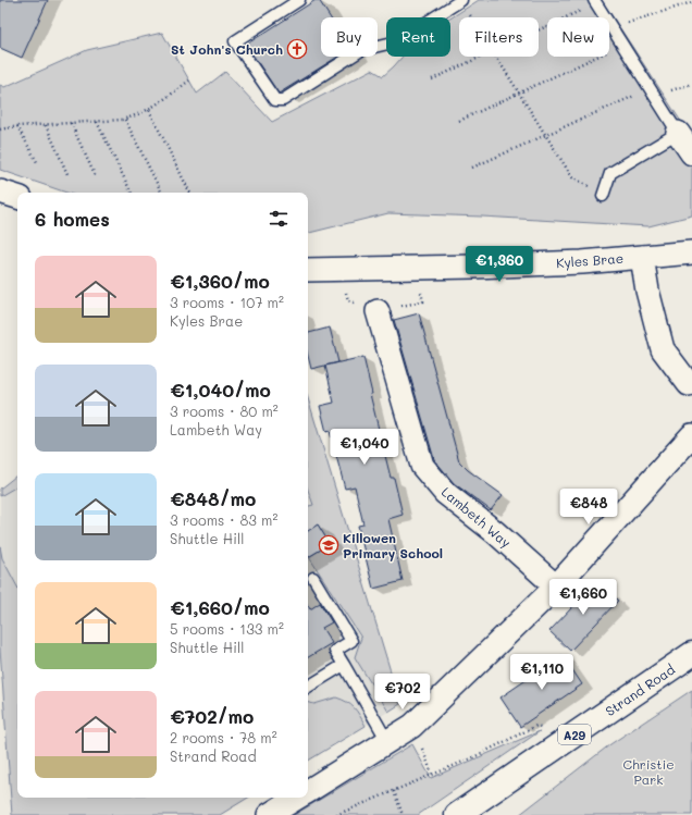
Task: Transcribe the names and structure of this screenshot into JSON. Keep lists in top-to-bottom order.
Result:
{
  "streets": {
    "main road": ["Strand Road", "A29"],
    "street": ["Kyles Brae", "Lambeth Way"]
  },
  "parks": ["Christie Park"],
  "places": {
    "church": ["St John's Church"],
    "school or university": ["Killowen Primary School"]
  },
  "page": {
    "chip": [
      "Buy",
      "Rent",
      "Filters",
      "New"
    ],
    "heading": "6 homes",
    "list": [
      {
        "name": "€1,360/mo",
        "note": "3 rooms · 107 m² · Kyles Brae"
      },
      {
        "name": "€1,040/mo",
        "note": "3 rooms · 80 m² · Lambeth Way"
      },
      {
        "name": "€848/mo",
        "note": "3 rooms · 83 m² · Shuttle Hill"
      },
      {
        "name": "€1,660/mo",
        "note": "5 rooms · 133 m² · Shuttle Hill"
      },
      {
        "name": "€702/mo",
        "note": "2 rooms · 78 m² · Strand Road"
      }
    ],
    "price": [
      "€1,360",
      "€1,040",
      "€848",
      "€1,660",
      "€1,110",
      "€702"
    ]
  }
}
